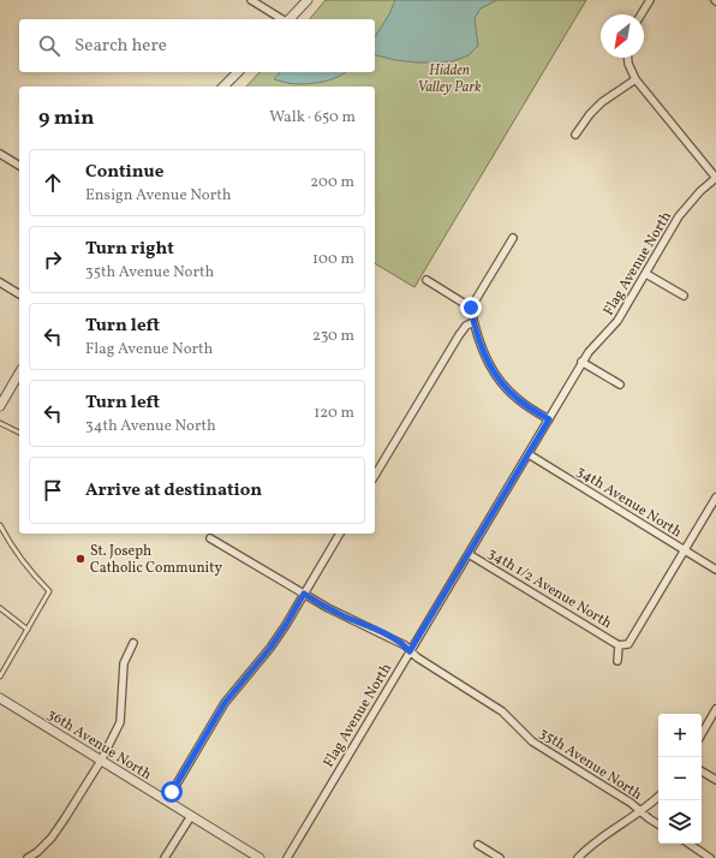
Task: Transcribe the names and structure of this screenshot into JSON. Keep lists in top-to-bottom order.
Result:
{
  "streets": {
    "street": [
      "Flag Avenue North",
      "34th Avenue North",
      "34th 1/2 Avenue North",
      "36th Avenue North",
      "35th Avenue North"
    ]
  },
  "crossings": [
    ["Flag Avenue North", "34th Avenue North"],
    ["Flag Avenue North", "34th 1/2 Avenue North"],
    ["Flag Avenue North", "35th Avenue North"]
  ],
  "parks": ["Hidden Valley Park"],
  "places": ["St. Joseph Catholic Community"],
  "north": "bottom left",
  "page": {
    "search": "Search here",
    "heading": ["9 min", "Walk · 650 m"],
    "list": [
      ["Continue", "Ensign Avenue North", "200 m"],
      ["Turn right", "35th Avenue North", "100 m"],
      ["Turn left", "Flag Avenue North", "230 m"],
      ["Turn left", "34th Avenue North", "120 m"],
      "Arrive at destination"
    ],
    "map_buttons": ["+", "−"]
  }
}
